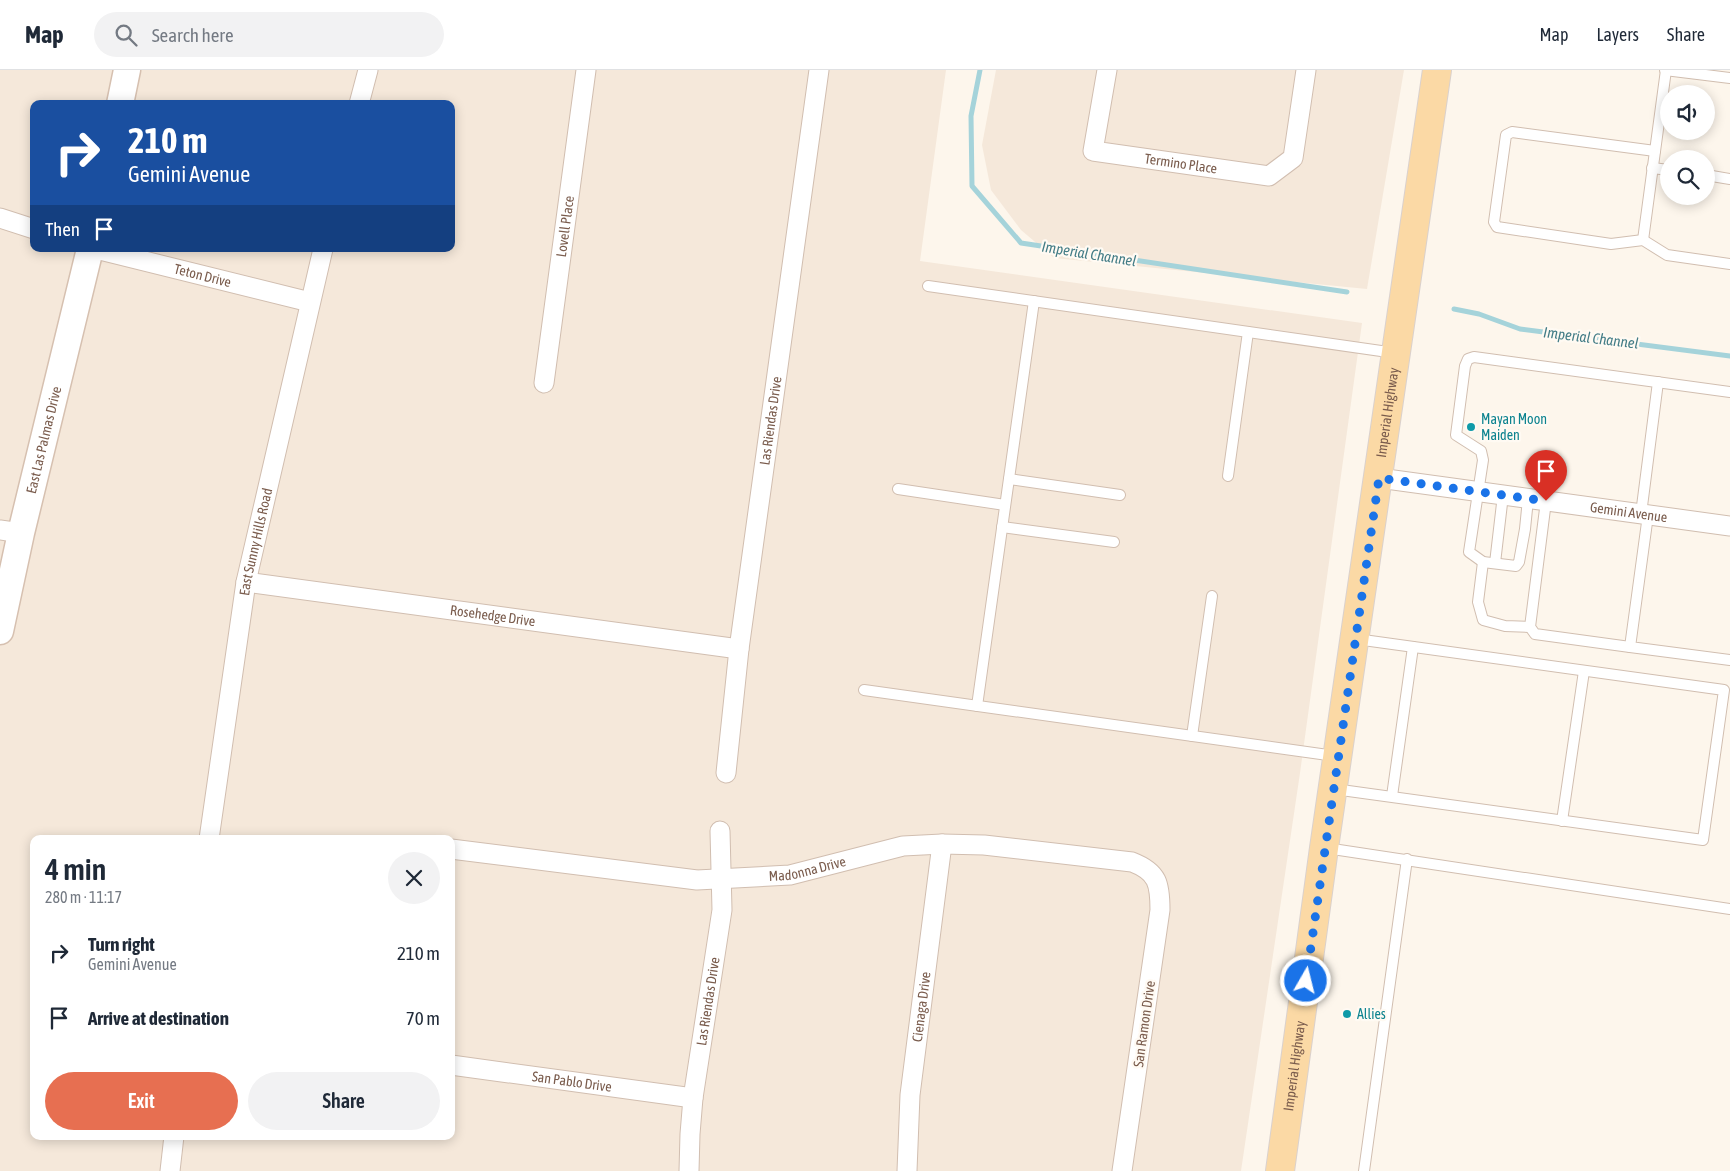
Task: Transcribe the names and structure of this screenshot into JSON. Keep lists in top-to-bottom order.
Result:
{
  "streets": {
    "main road": ["Imperial Highway"],
    "street": [
      "Termino Place",
      "Lovell Place",
      "Teton Drive",
      "Las Riendas Drive",
      "East Las Palmas Drive",
      "Gemini Avenue",
      "East Sunny Hills Road",
      "Rosehedge Drive",
      "Madonna Drive",
      "Cienaga Drive",
      "San Ramon Drive",
      "San Pablo Drive"
    ]
  },
  "crossings": [
    ["Teton Drive", "East Sunny Hills Road"],
    ["Imperial Highway", "Gemini Avenue"],
    ["Las Riendas Drive", "Rosehedge Drive"],
    ["Las Riendas Drive", "Madonna Drive"],
    ["Las Riendas Drive", "San Pablo Drive"],
    ["East Sunny Hills Road", "Rosehedge Drive"],
    ["Madonna Drive", "Cienaga Drive"],
    ["Madonna Drive", "San Ramon Drive"]
  ],
  "water": ["Imperial Channel"],
  "places": ["Mayan Moon Maiden", "Allies"],
  "page": {
    "header": "Map",
    "search": "Search here",
    "nav": ["Map", "Layers", "Share"],
    "turn": ["210 m", "Gemini Avenue"],
    "then": "Then",
    "heading": ["4 min", "280 m · 11:17"],
    "list": [
      {
        "name": "Turn right",
        "note": "Gemini Avenue",
        "value": "210 m"
      },
      {
        "name": "Arrive at destination",
        "value": "70 m"
      }
    ],
    "buttons": ["Exit", "Share"]
  }
}
